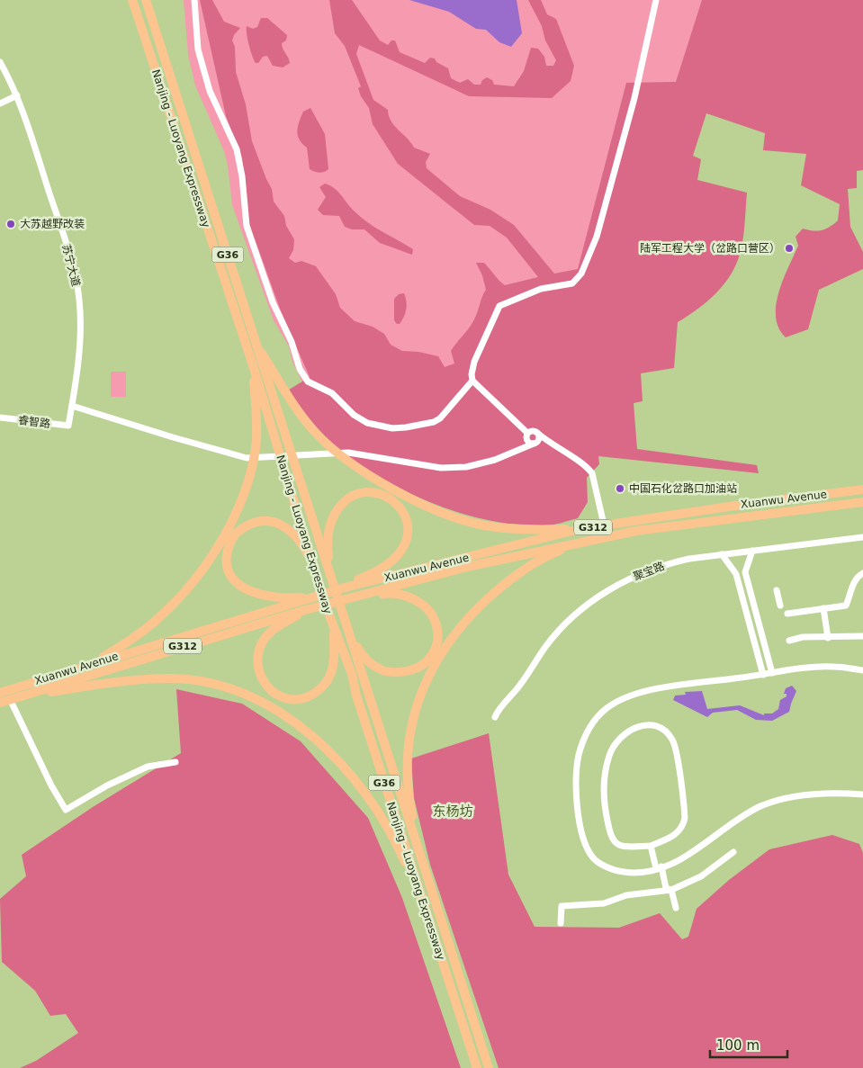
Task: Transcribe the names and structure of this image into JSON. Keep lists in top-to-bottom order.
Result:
{
  "streets": {
    "highway": [
      "Nanjing - Luoyang Expressway",
      "G36",
      "Xuanwu Avenue",
      "G312"
    ],
    "street": ["苏宁大道", "睿智路", "聚宝路"]
  },
  "crossings": [
    ["苏宁大道", "睿智路"]
  ],
  "districts": ["东杨坊"],
  "places": ["大苏越野改装", "陆军工程大学（岔路口营区）", "中国石化岔路口加油站"],
  "scale_bar": "100 m"
}
